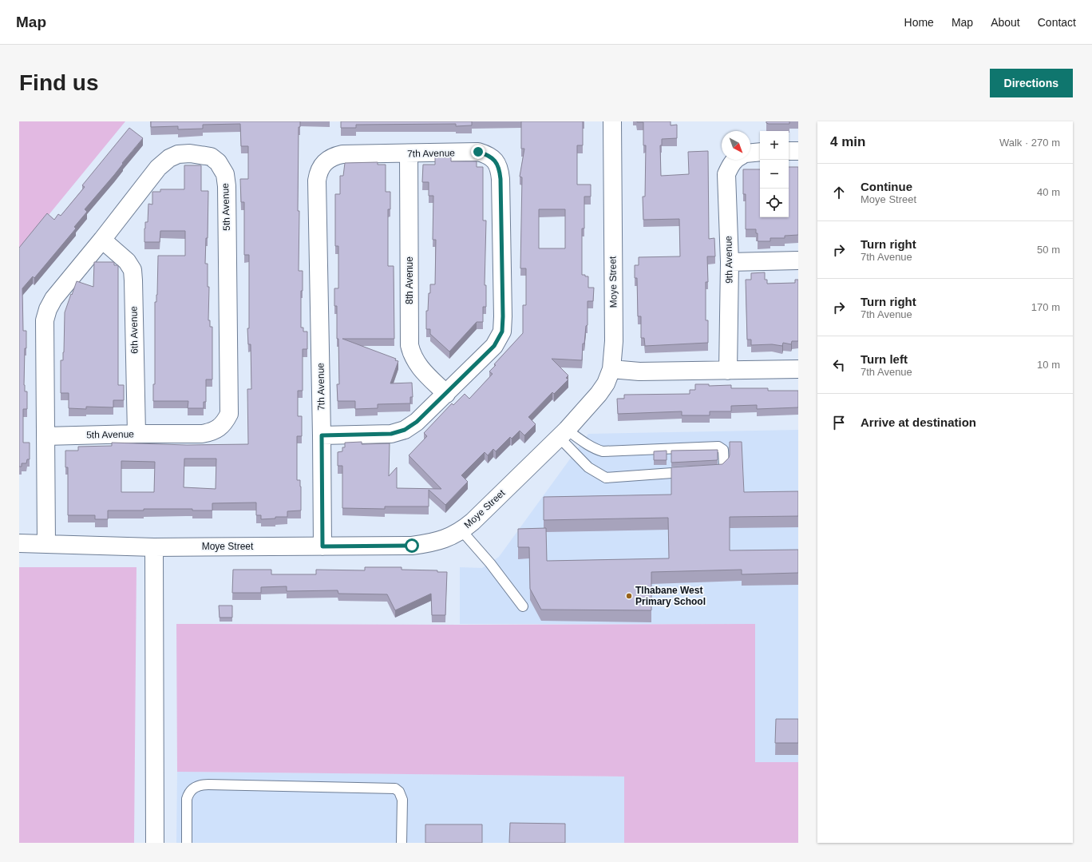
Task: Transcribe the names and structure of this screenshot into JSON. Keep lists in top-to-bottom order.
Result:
{
  "streets": {
    "street": [
      "7th Avenue",
      "5th Avenue",
      "9th Avenue",
      "8th Avenue",
      "Moye Street",
      "6th Avenue"
    ]
  },
  "crossings": [
    ["7th Avenue", "8th Avenue"],
    ["7th Avenue", "Moye Street"],
    ["5th Avenue", "Moye Street"],
    ["5th Avenue", "6th Avenue"]
  ],
  "places": ["Tlhabane West Primary School"],
  "north": "bottom right",
  "page": {
    "header": "Map",
    "nav": [
      "Home",
      "Map",
      "About",
      "Contact"
    ],
    "buttons": "Directions",
    "title": "Find us",
    "heading": ["4 min", "Walk · 270 m"],
    "map_buttons": ["+", "−"],
    "list": [
      ["Continue", "Moye Street", "40 m"],
      ["Turn right", "7th Avenue", "50 m"],
      ["Turn right", "7th Avenue", "170 m"],
      ["Turn left", "7th Avenue", "10 m"],
      "Arrive at destination"
    ]
  }
}
